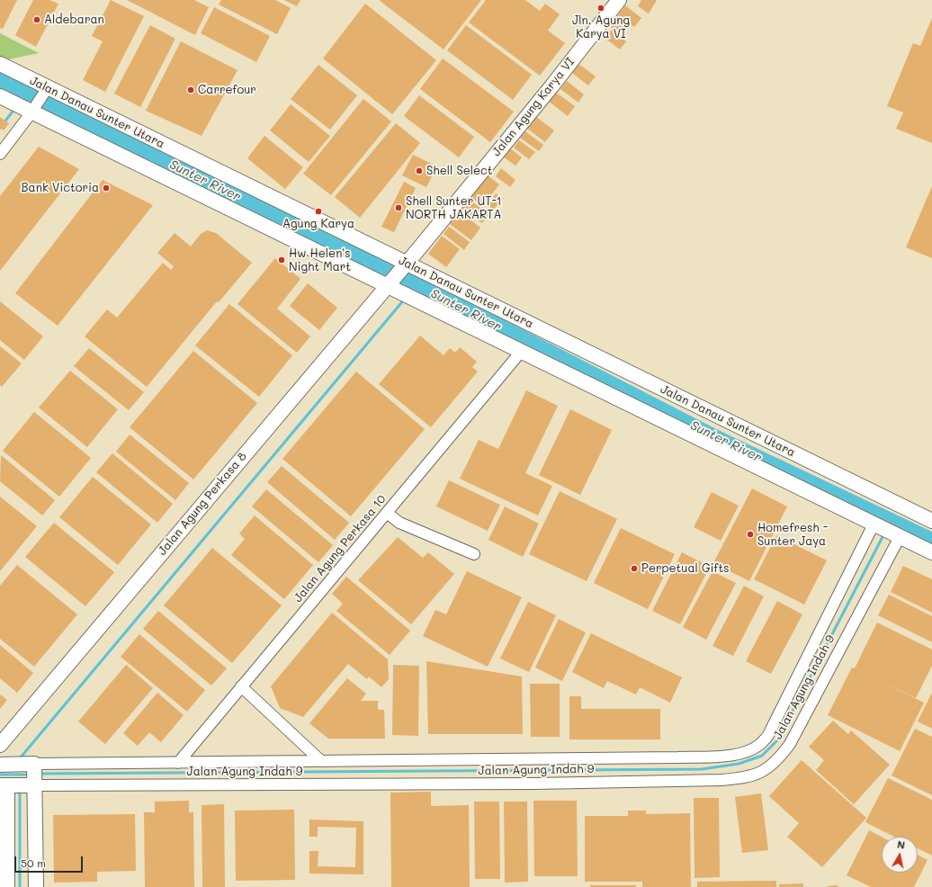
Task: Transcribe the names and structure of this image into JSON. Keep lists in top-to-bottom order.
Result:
{
  "streets": {
    "main road": ["Jalan Agung Karya VI", "Jalan Danau Sunter Utara", "Jalan Agung Perkasa 8"],
    "street": ["Jalan Agung Perkasa 10", "Jalan Agung Indah 9"]
  },
  "crossings": [
    ["Jalan Agung Karya VI", "Jalan Danau Sunter Utara"],
    ["Jalan Agung Karya VI", "Jalan Agung Perkasa 8"],
    ["Jalan Danau Sunter Utara", "Jalan Agung Perkasa 8"],
    ["Jalan Agung Perkasa 10", "Jalan Agung Indah 9"]
  ],
  "water": ["Sunter River"],
  "places": [
    "Jln. Agung Karya VI",
    "Aldebaran",
    "Carrefour",
    "Shell Select",
    "Bank Victoria",
    "Shell Sunter UT-1 NORTH JAKARTA",
    "Agung Karya",
    "Hw Helen's Night Mart",
    "Homefresh - Sunter Jaya",
    "Perpetual Gifts"
  ],
  "scale_bar": "50 m",
  "north": "top"
}
